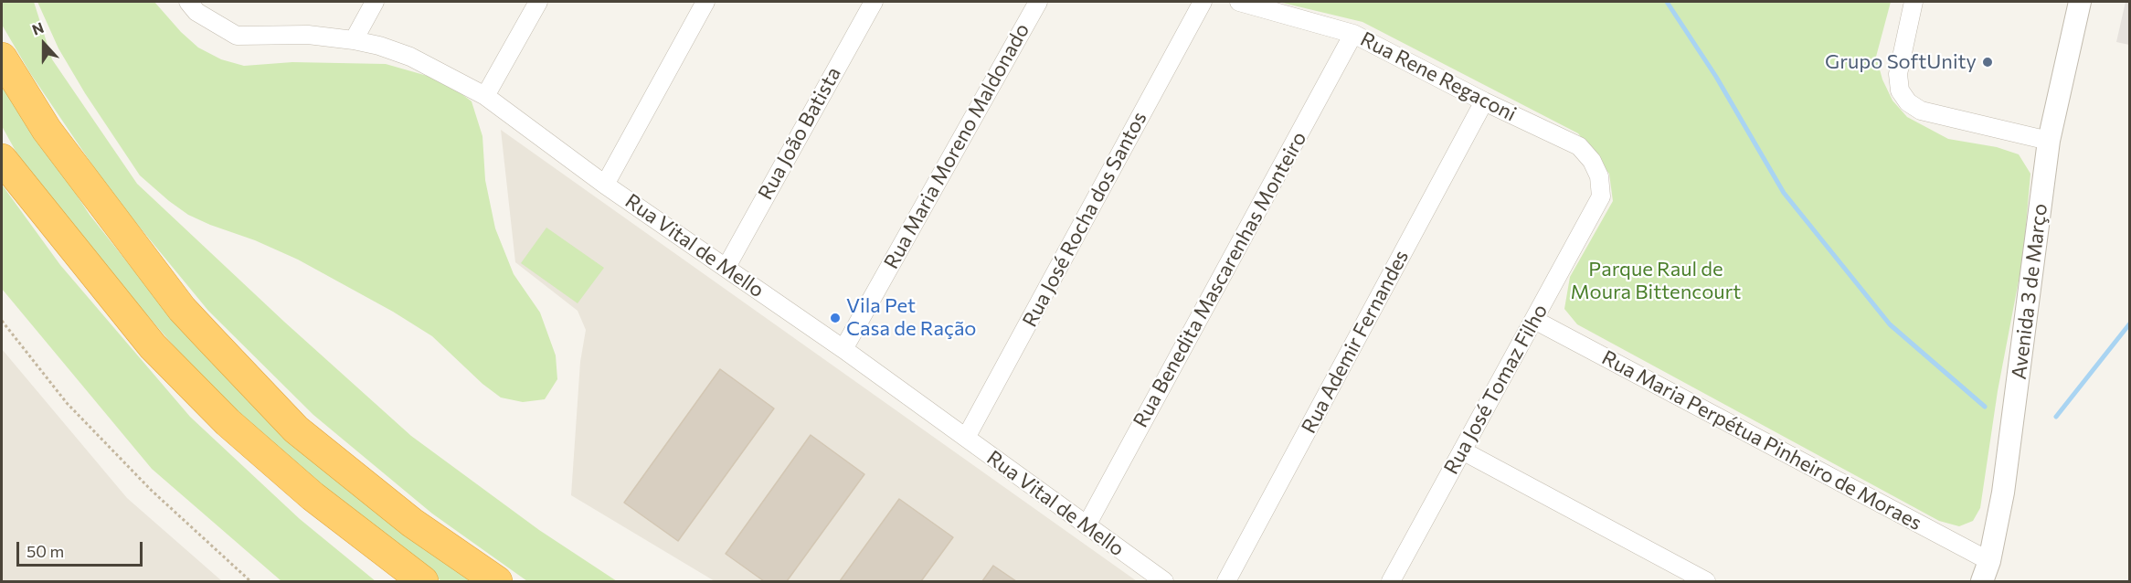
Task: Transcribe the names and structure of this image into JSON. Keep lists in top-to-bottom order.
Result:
{
  "streets": {
    "street": [
      "Rua Rene Regaconi",
      "Rua João Batista",
      "Rua Maria Moreno Maldonado",
      "Rua José Rocha dos Santos",
      "Rua Vital de Mello",
      "Rua Benedita Mascarenhas Monteiro",
      "Avenida 3 de Março",
      "Rua Ademir Fernandes",
      "Rua José Tomaz Filho",
      "Rua Maria Perpétua Pinheiro de Moraes"
    ]
  },
  "crossings": [
    ["Rua Rene Regaconi", "Rua Benedita Mascarenhas Monteiro"],
    ["Rua Rene Regaconi", "Rua Ademir Fernandes"],
    ["Rua Rene Regaconi", "Rua José Tomaz Filho"],
    ["Rua João Batista", "Rua Vital de Mello"],
    ["Rua Maria Moreno Maldonado", "Rua Vital de Mello"],
    ["Rua José Rocha dos Santos", "Rua Vital de Mello"],
    ["Rua Vital de Mello", "Rua Benedita Mascarenhas Monteiro"],
    ["Avenida 3 de Março", "Rua Maria Perpétua Pinheiro de Moraes"],
    ["Rua José Tomaz Filho", "Rua Maria Perpétua Pinheiro de Moraes"]
  ],
  "parks": ["Parque Raul de Moura Bittencourt"],
  "places": ["Grupo SoftUnity", "Vila Pet Casa de Ração"],
  "scale_bar": "50 m",
  "north": "top"
}
